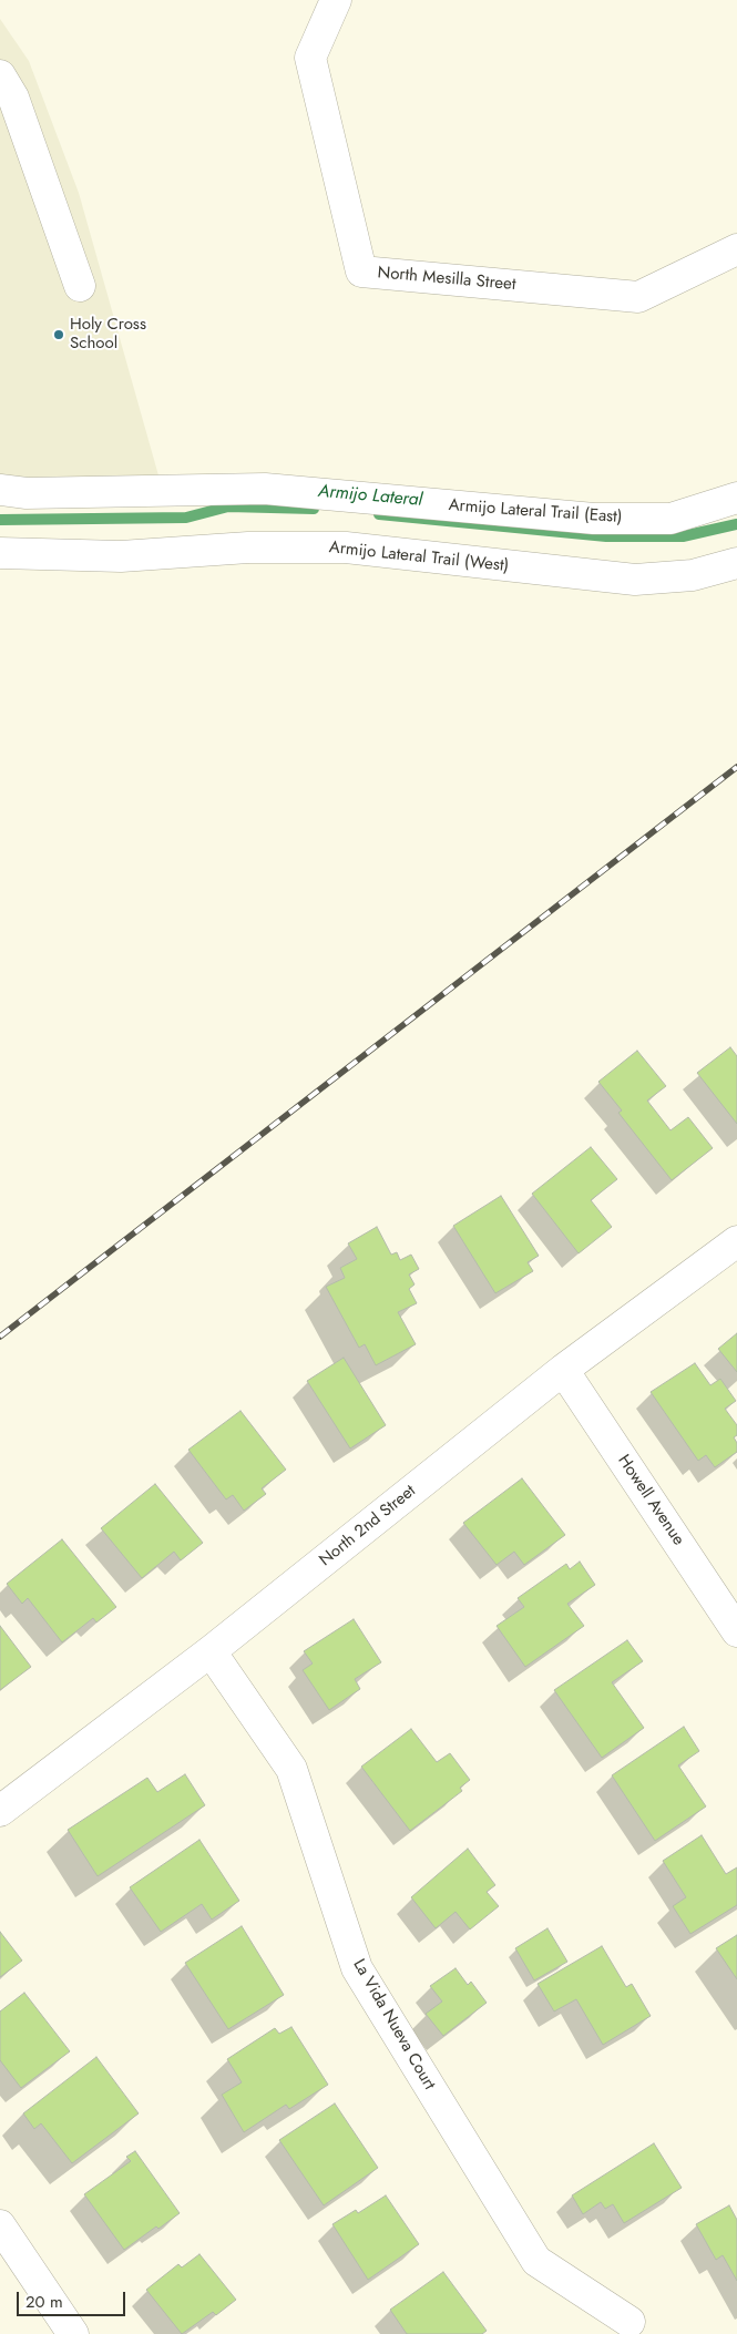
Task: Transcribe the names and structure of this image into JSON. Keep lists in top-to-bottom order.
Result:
{
  "streets": {
    "street": [
      "North Mesilla Street",
      "Armijo Lateral Trail (East)",
      "Armijo Lateral Trail (West)",
      "Howell Avenue",
      "North 2nd Street",
      "La Vida Nueva Court"
    ]
  },
  "crossings": [
    ["Howell Avenue", "North 2nd Street"],
    ["North 2nd Street", "La Vida Nueva Court"]
  ],
  "water": ["Armijo Lateral"],
  "places": ["Holy Cross School"],
  "scale_bar": "20 m"
}
